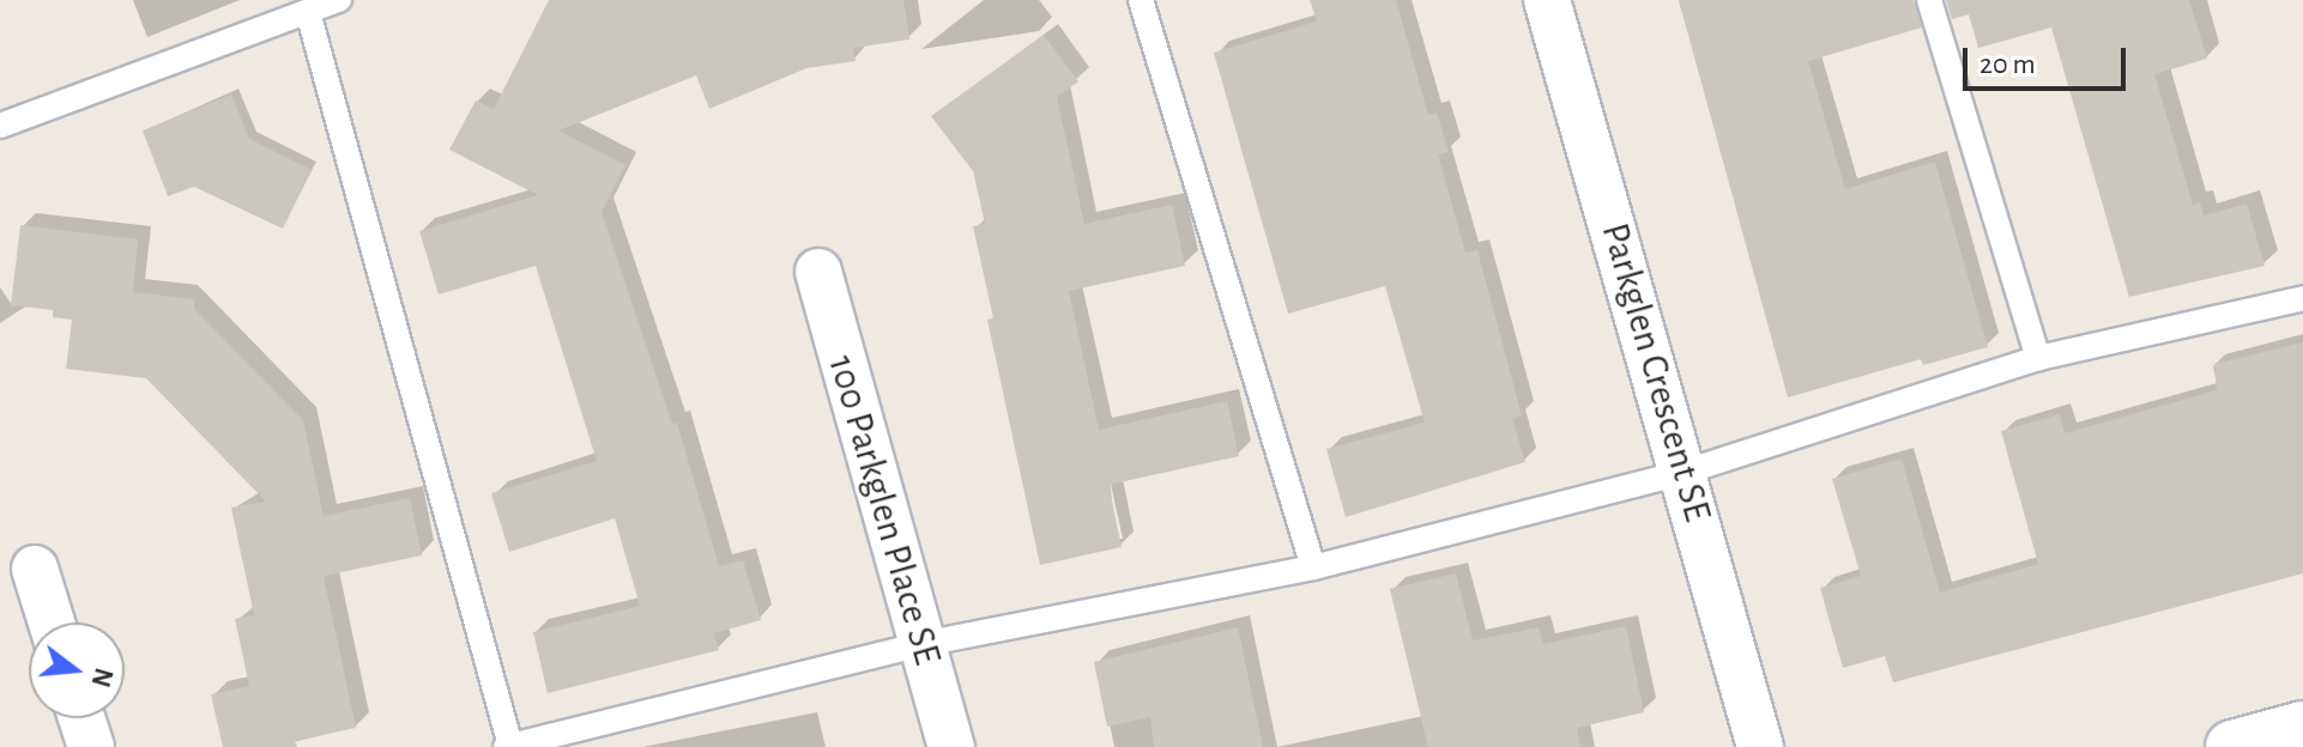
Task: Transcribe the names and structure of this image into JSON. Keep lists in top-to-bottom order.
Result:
{
  "streets": {
    "street": ["Parkglen Crescent SE", "100 Parkglen Place SE"]
  },
  "scale_bar": "20 m",
  "north": "right"
}
